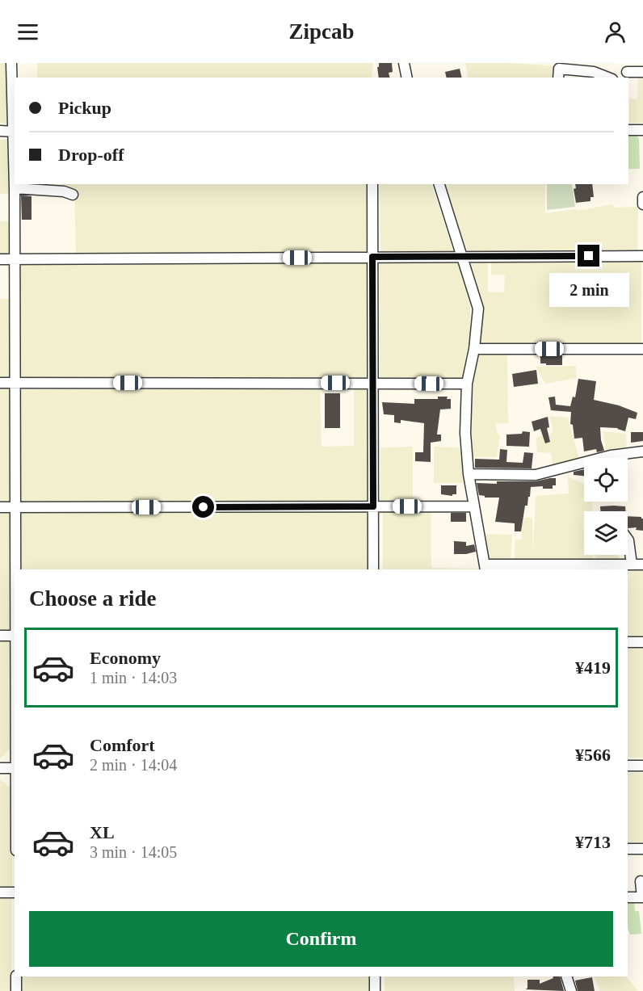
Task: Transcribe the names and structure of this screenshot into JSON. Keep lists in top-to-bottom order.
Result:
{
  "page": {
    "header": "Zipcab",
    "banner": ["Pickup", "Drop-off"],
    "bubble": "2 min",
    "heading": "Choose a ride",
    "list": [
      {
        "name": "Economy",
        "note": "1 min · 14:03",
        "value": "¥419"
      },
      {
        "name": "Comfort",
        "note": "2 min · 14:04",
        "value": "¥566"
      },
      {
        "name": "XL",
        "note": "3 min · 14:05",
        "value": "¥713"
      }
    ],
    "buttons": "Confirm"
  }
}
